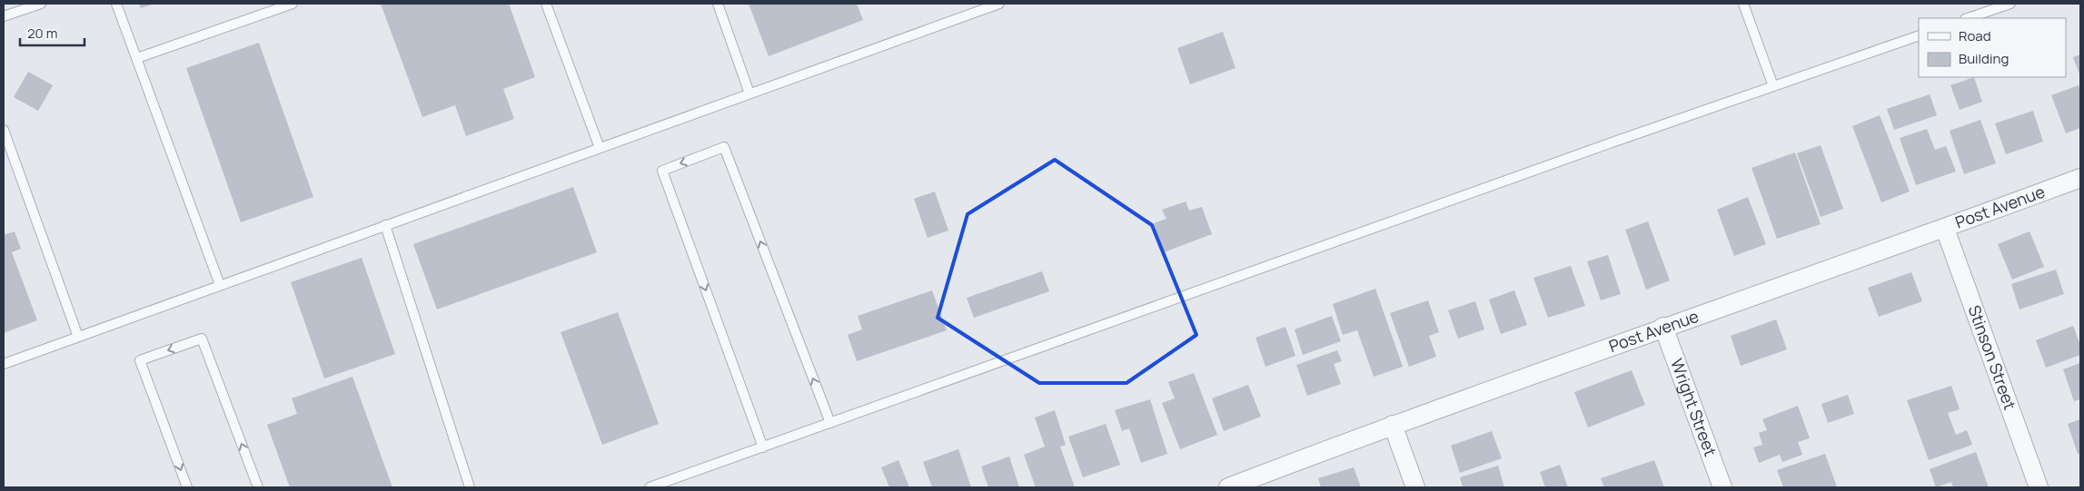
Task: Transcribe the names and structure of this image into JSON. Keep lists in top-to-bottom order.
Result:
{
  "streets": {
    "street": ["Post Avenue", "Stinson Street", "Wright Street"]
  },
  "crossings": [
    ["Post Avenue", "Stinson Street"],
    ["Post Avenue", "Wright Street"]
  ],
  "legend": ["Road", "Building"],
  "scale_bar": "20 m"
}
